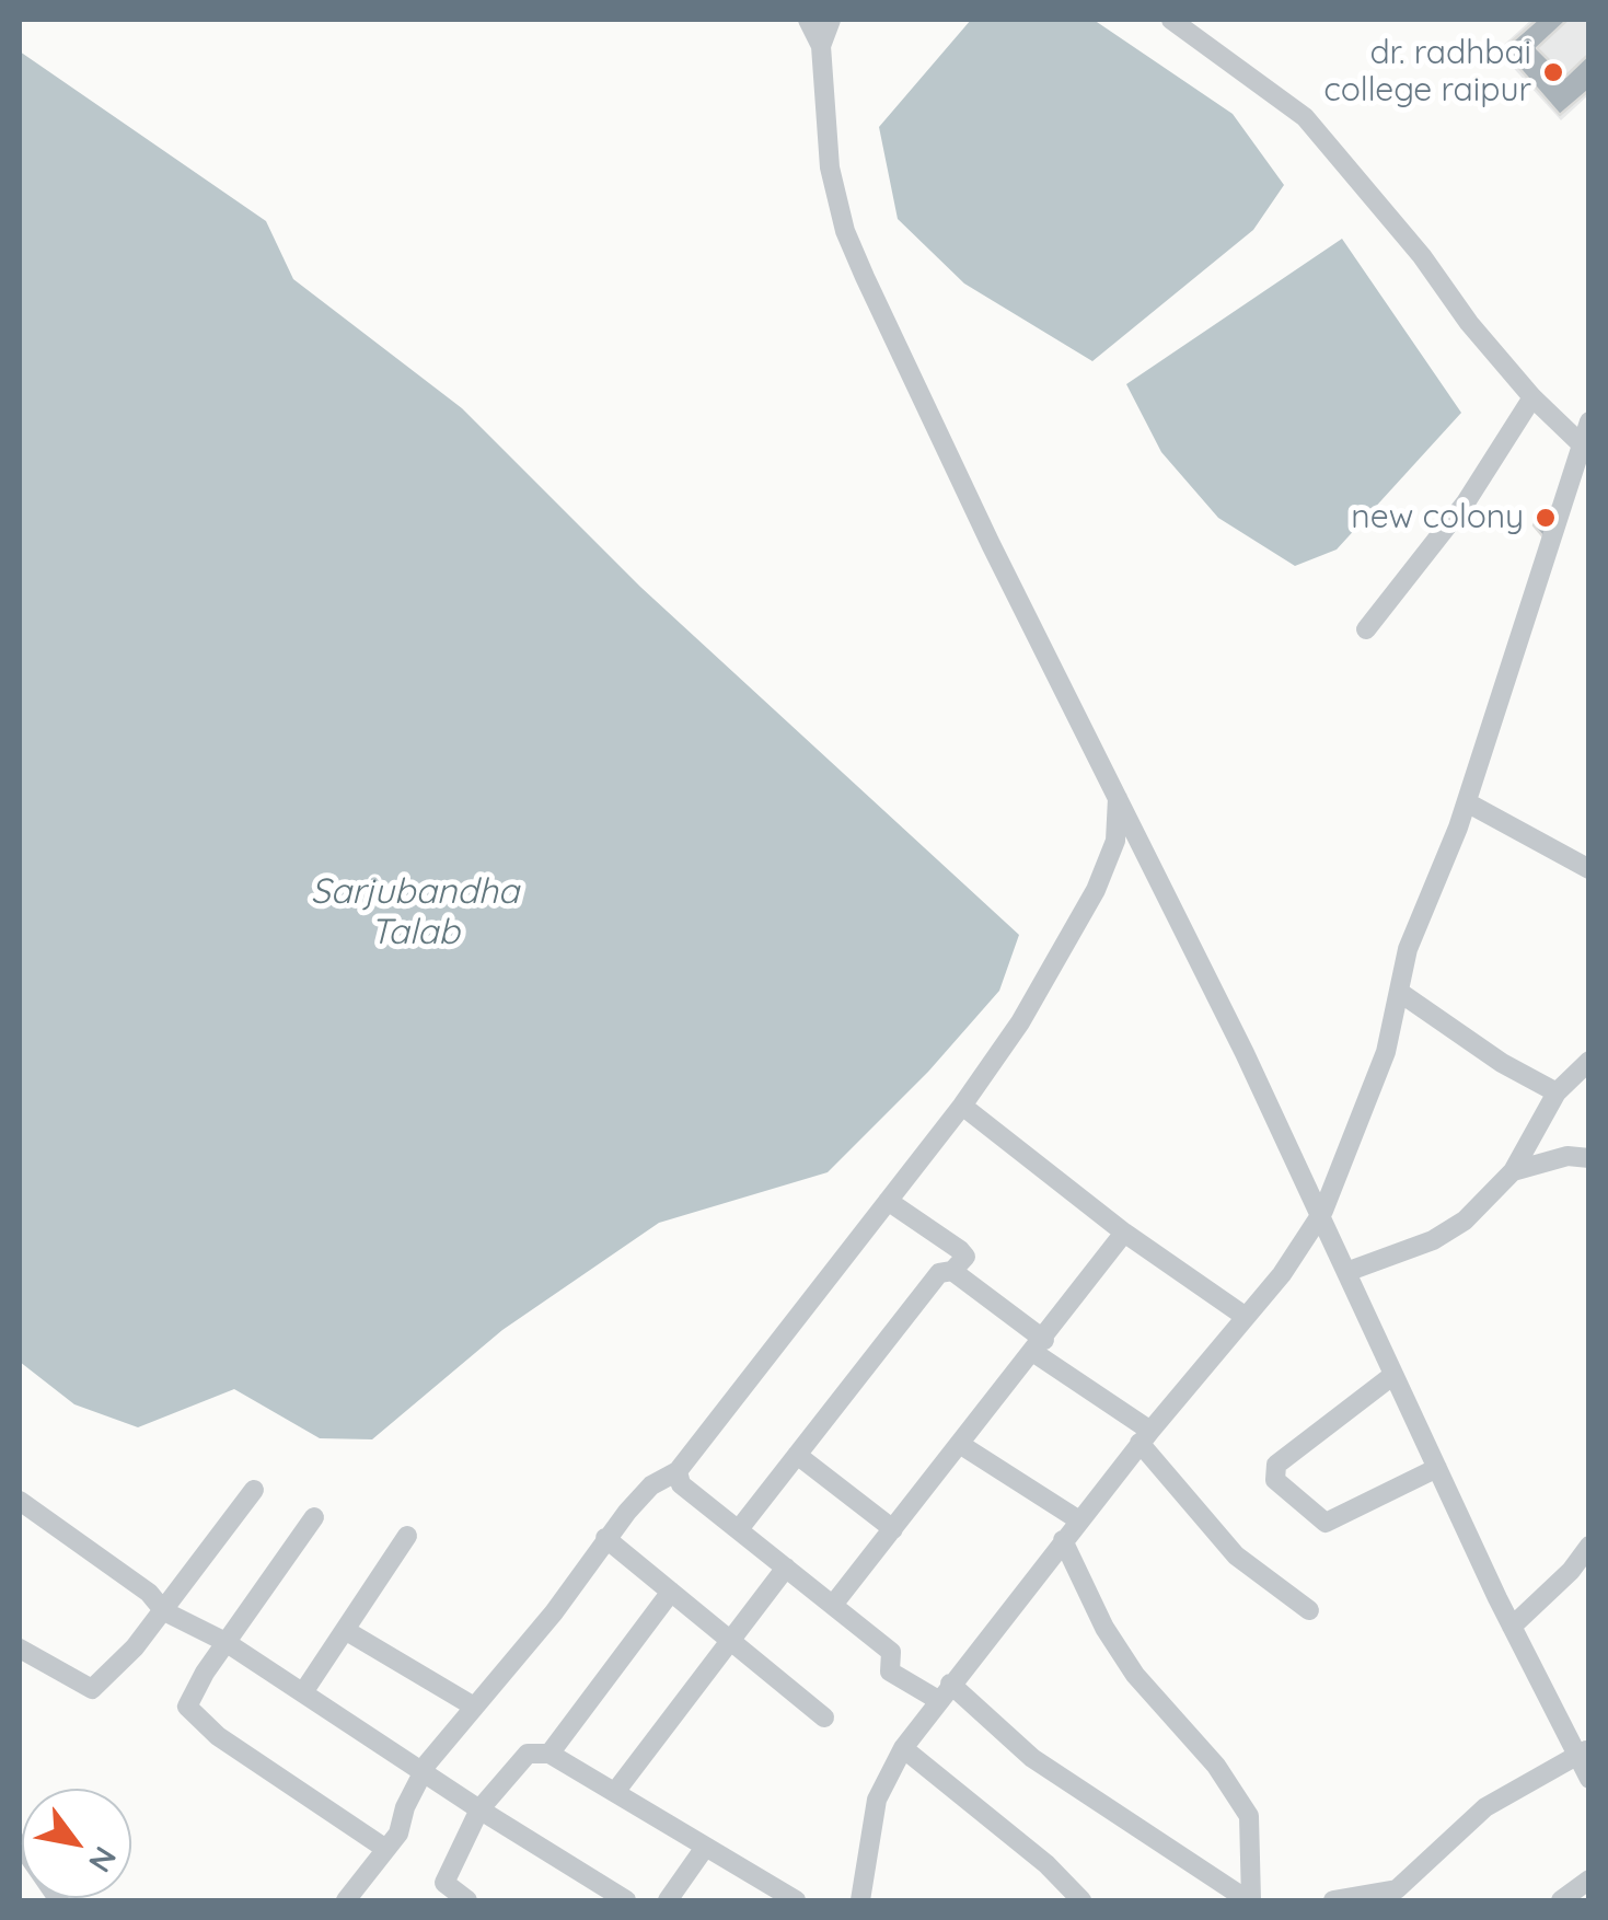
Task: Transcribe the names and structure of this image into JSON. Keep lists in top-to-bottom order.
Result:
{
  "water": ["Sarjubandha Talab"],
  "places": ["dr. radhbai college raipur", "new colony"],
  "north": "bottom right"
}
